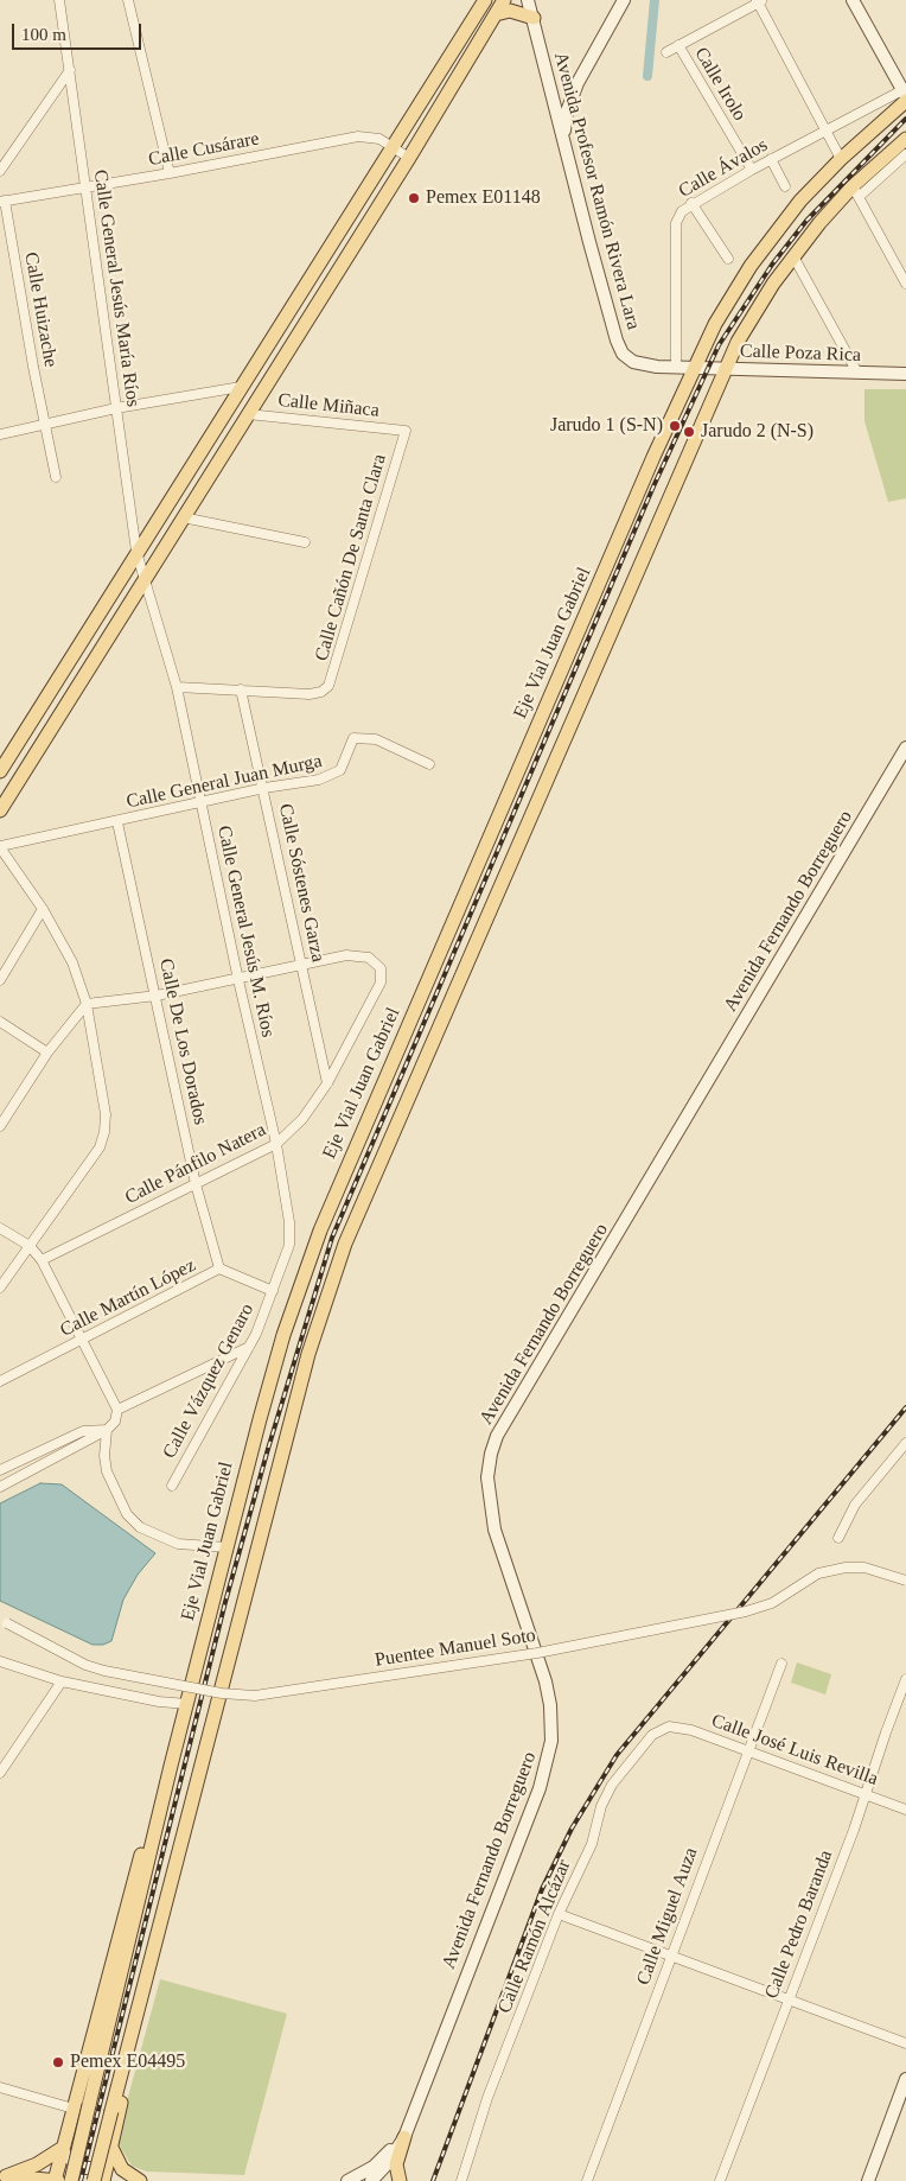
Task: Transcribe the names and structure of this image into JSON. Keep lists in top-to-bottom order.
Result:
{
  "streets": {
    "main road": [
      "Avenida Profesor Ramón Rivera Lara",
      "Calle Poza Rica",
      "Eje Vial Juan Gabriel",
      "Avenida Fernando Borreguero"
    ],
    "street": [
      "Calle Irolo",
      "Calle Cusárare",
      "Calle Ávalos",
      "Calle General Jesús María Ríos",
      "Calle Huizache",
      "Calle Miñaca",
      "Calle Cañón De Santa Clara",
      "Calle General Juan Murga",
      "Calle Sóstenes Garza",
      "Calle General Jesús M. Ríos",
      "Calle De Los Dorados",
      "Calle Pánfilo Natera",
      "Calle Martín López",
      "Calle Vázquez Genaro",
      "Puentee Manuel Soto",
      "Calle José Luis Revilla",
      "Calle Miguel Auza",
      "Calle Pedro Baranda",
      "Calle Ramón Alcázar"
    ]
  },
  "crossings": [
    ["Calle Irolo", "Calle Ávalos"],
    ["Calle Cusárare", "Calle General Jesús María Ríos"],
    ["Calle Cusárare", "Calle Huizache"],
    ["Calle Ávalos", "Avenida Profesor Ramón Rivera Lara"],
    ["Calle Ávalos", "Eje Vial Juan Gabriel"],
    ["Avenida Profesor Ramón Rivera Lara", "Calle Poza Rica"],
    ["Avenida Profesor Ramón Rivera Lara", "Eje Vial Juan Gabriel"],
    ["Calle General Jesús María Ríos", "Calle General Jesús M. Ríos"],
    ["Calle Poza Rica", "Eje Vial Juan Gabriel"],
    ["Calle Miñaca", "Calle Cañón De Santa Clara"],
    ["Calle Cañón De Santa Clara", "Calle Sóstenes Garza"],
    ["Calle General Juan Murga", "Calle Sóstenes Garza"],
    ["Calle General Juan Murga", "Calle General Jesús M. Ríos"],
    ["Calle General Juan Murga", "Calle De Los Dorados"],
    ["Calle Sóstenes Garza", "Calle Pánfilo Natera"],
    ["Calle General Jesús M. Ríos", "Calle Pánfilo Natera"],
    ["Calle General Jesús M. Ríos", "Calle Martín López"],
    ["Calle General Jesús M. Ríos", "Calle Vázquez Genaro"],
    ["Calle De Los Dorados", "Calle Pánfilo Natera"],
    ["Calle De Los Dorados", "Calle Martín López"],
    ["Calle Martín López", "Calle Vázquez Genaro"],
    ["Calle José Luis Revilla", "Calle Miguel Auza"],
    ["Calle José Luis Revilla", "Calle Pedro Baranda"],
    ["Calle José Luis Revilla", "Calle Ramón Alcázar"]
  ],
  "places": [
    "Pemex E01148",
    "Jarudo 1 (S-N)",
    "Jarudo 2 (N-S)",
    "Pemex E04495"
  ],
  "scale_bar": "100 m"
}
